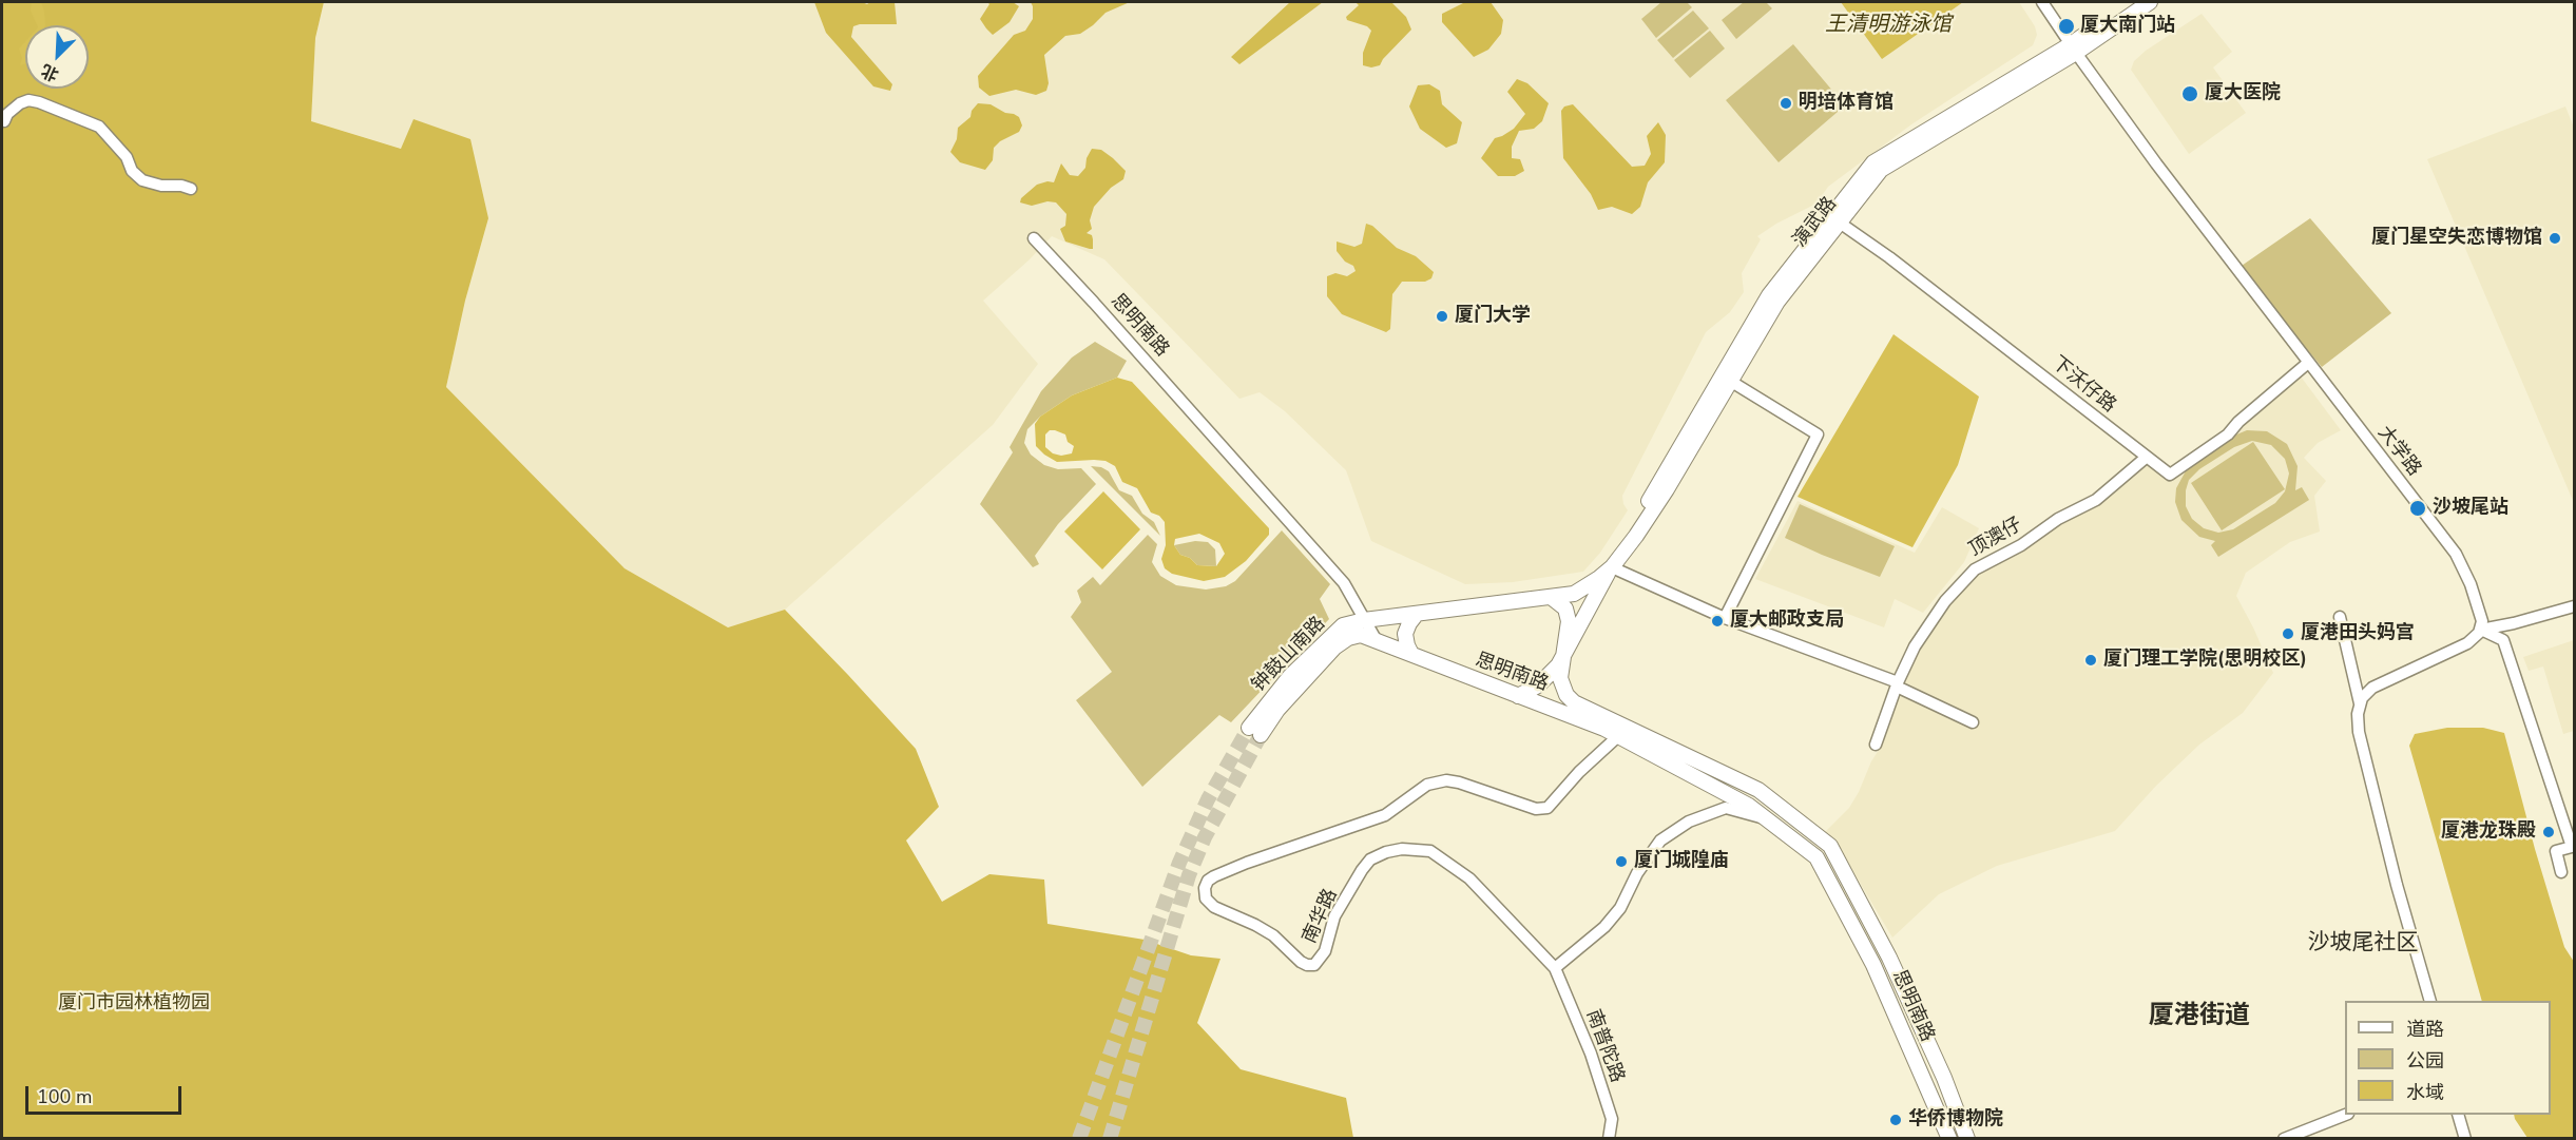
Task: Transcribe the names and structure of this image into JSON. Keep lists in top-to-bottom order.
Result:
{
  "streets": {
    "main road": ["演武路", "思明南路", "钟鼓山南路"],
    "street": [
      "下沃仔路",
      "大学路",
      "顶澳仔",
      "南华路",
      "南普陀路"
    ]
  },
  "crossings": [
    ["演武路", "思明南路"],
    ["演武路", "下沃仔路"],
    ["演武路", "大学路"],
    ["演武路", "钟鼓山南路"],
    ["思明南路", "钟鼓山南路"],
    ["思明南路", "南华路"],
    ["下沃仔路", "大学路"],
    ["下沃仔路", "顶澳仔"],
    ["南华路", "南普陀路"]
  ],
  "districts": ["沙坡尾社区", "厦港街道"],
  "water": ["王清明游泳馆"],
  "parks": ["厦门市园林植物园"],
  "places": [
    "厦大南门站",
    "厦大医院",
    "明培体育馆",
    "厦门星空失恋博物馆",
    "厦门大学",
    "沙坡尾站",
    "厦大邮政支局",
    "厦港田头妈宫",
    "厦门理工学院(思明校区)",
    "厦港龙珠殿",
    "厦门城隍庙",
    "华侨博物院"
  ],
  "legend": ["道路", "公园", "水域"],
  "scale_bar": "100 m",
  "north": "bottom left"
}
